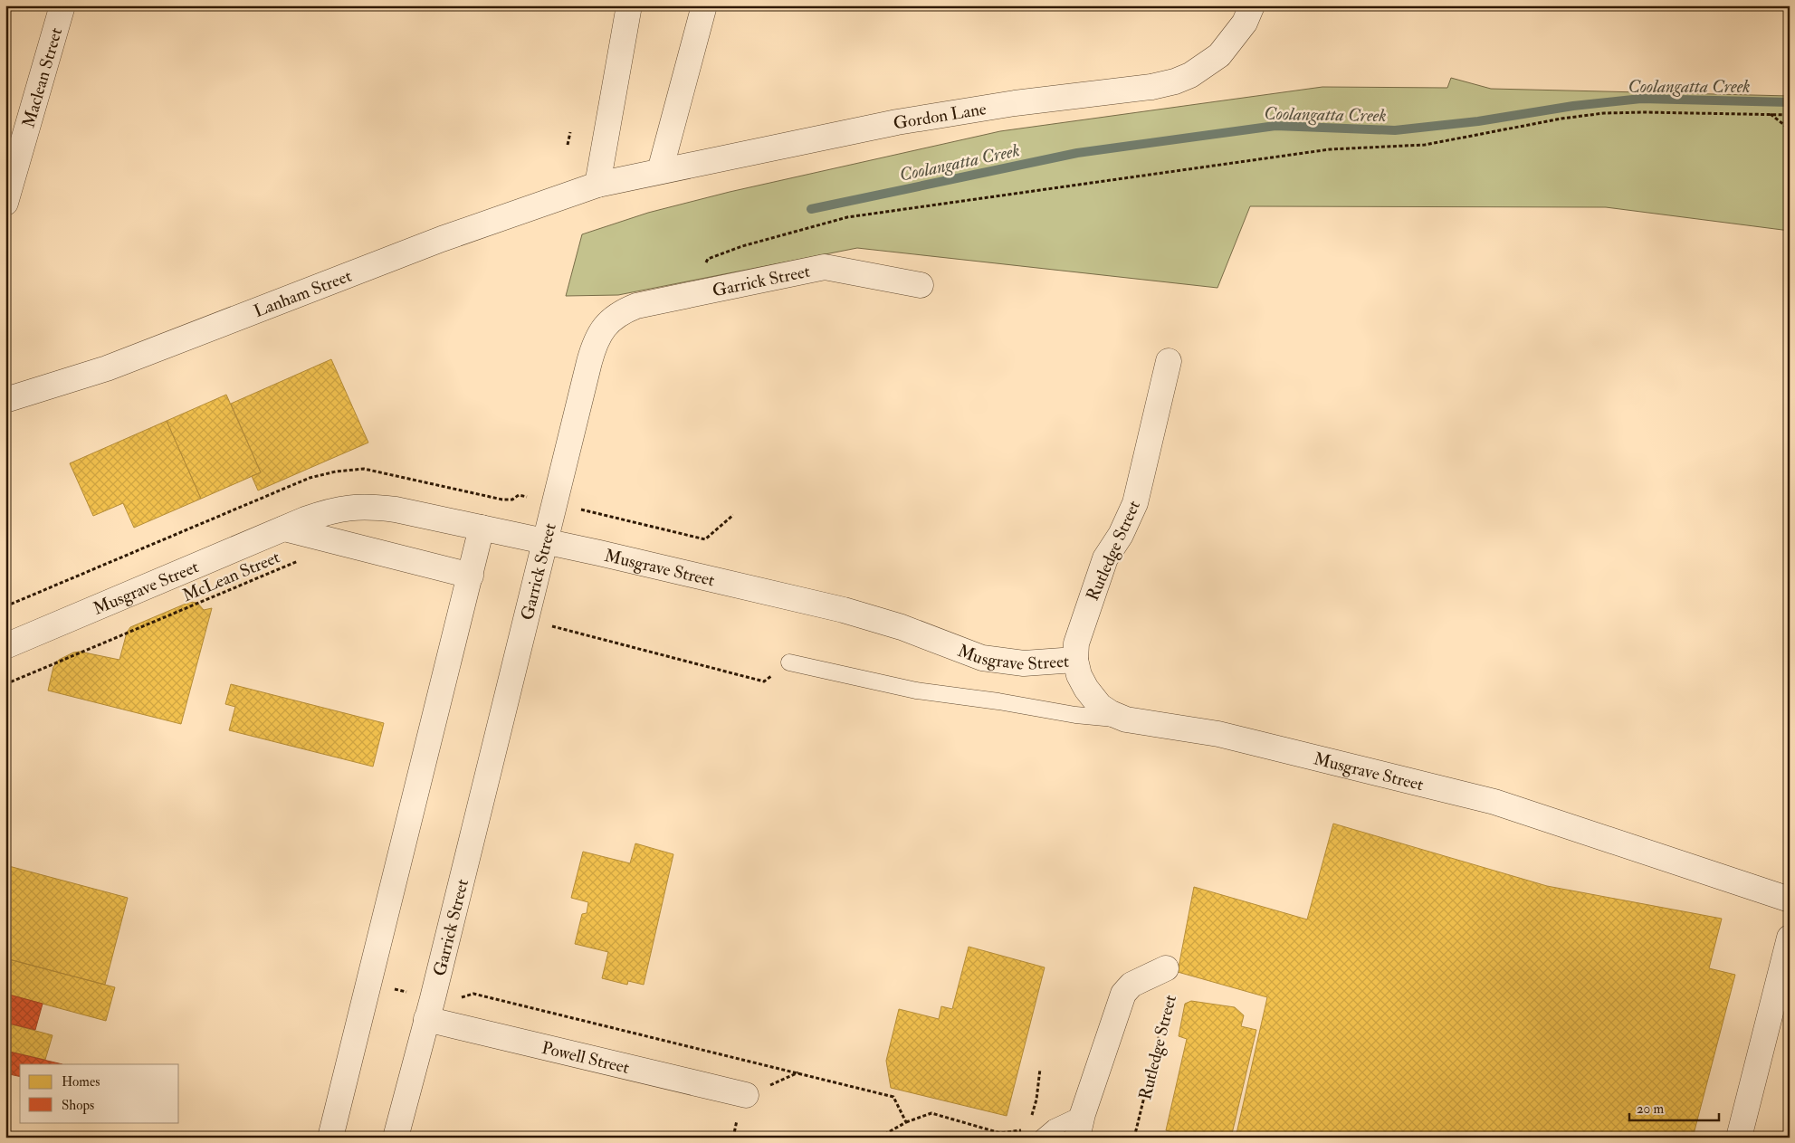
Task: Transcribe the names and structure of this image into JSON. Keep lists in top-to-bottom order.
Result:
{
  "streets": {
    "street": [
      "Maclean Street",
      "Gordon Lane",
      "Garrick Street",
      "Lanham Street",
      "Rutledge Street",
      "Musgrave Street",
      "Powell Street"
    ],
    "path": ["McLean Street"]
  },
  "crossings": [
    ["Gordon Lane", "Lanham Street"],
    ["Garrick Street", "Musgrave Street"],
    ["Garrick Street", "Powell Street"],
    ["Rutledge Street", "Musgrave Street"]
  ],
  "water": ["Coolangatta Creek"],
  "legend": ["Homes", "Shops"],
  "scale_bar": "20 m"
}
